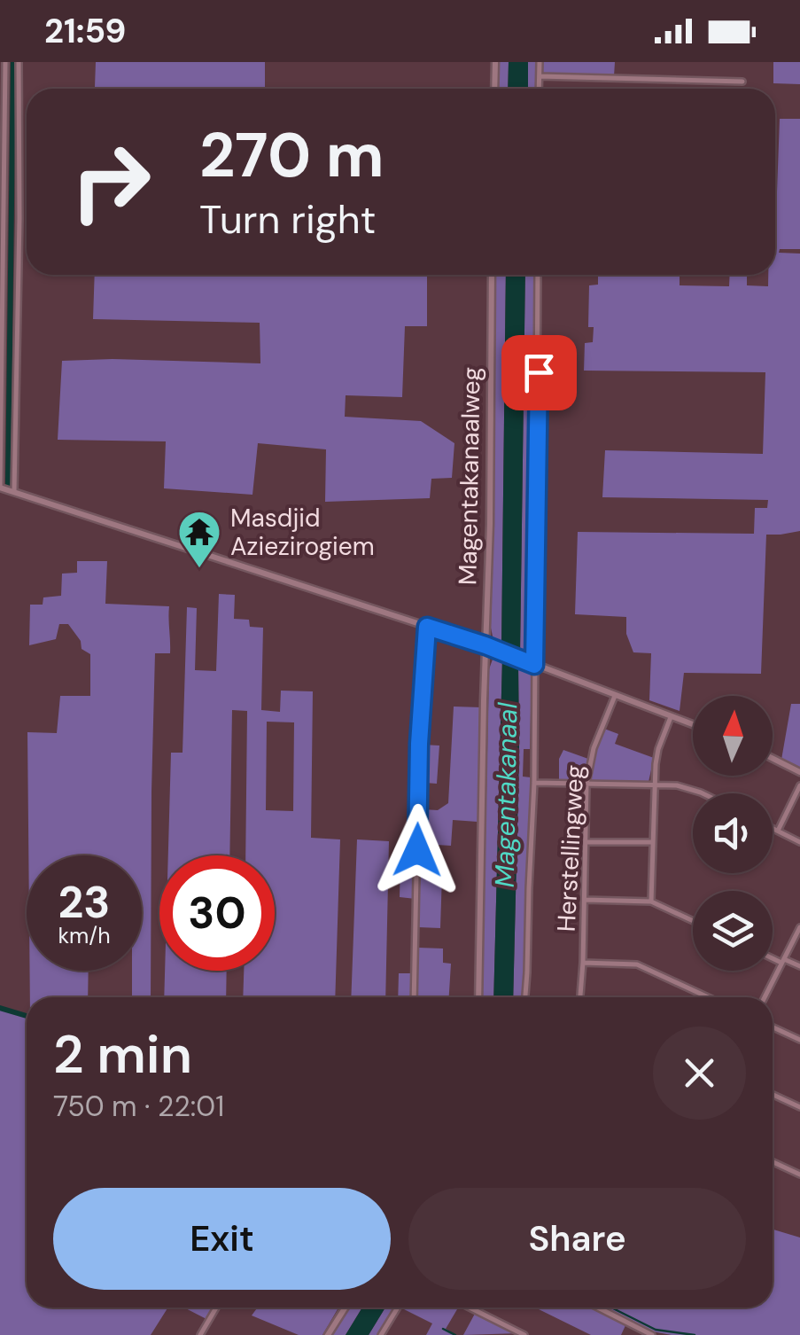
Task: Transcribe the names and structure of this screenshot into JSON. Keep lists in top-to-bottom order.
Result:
{
  "streets": {
    "street": ["Magentakanaalweg", "Herstellingweg"]
  },
  "water": ["Magentakanaal"],
  "places": {
    "temple": ["Masdjid Aziezirogiem"]
  },
  "north": "top",
  "page": {
    "status": "21:59",
    "turn": ["270 m", "Turn right"],
    "speed": "23 km/h",
    "limit": "30",
    "heading": ["2 min", "750 m · 22:01"],
    "buttons": ["Exit", "Share"]
  }
}
